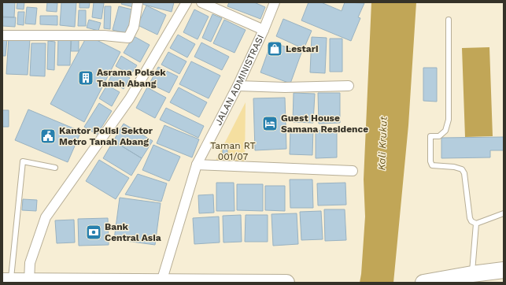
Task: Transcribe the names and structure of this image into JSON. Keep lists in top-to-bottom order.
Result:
{
  "streets": {
    "street": ["JALAN ADMINISTRASI"]
  },
  "water": ["Kali Krukut"],
  "parks": ["Taman RT 001/07"],
  "places": {
    "shop": ["Lestari"],
    "building": ["Asrama Polsek Tanah Abang"],
    "hotel": ["Guest House Samana Residence"],
    "public building": ["Kantor Polisi Sektor Metro Tanah Abang"],
    "bank": ["Bank Central Asia"]
  }
}
